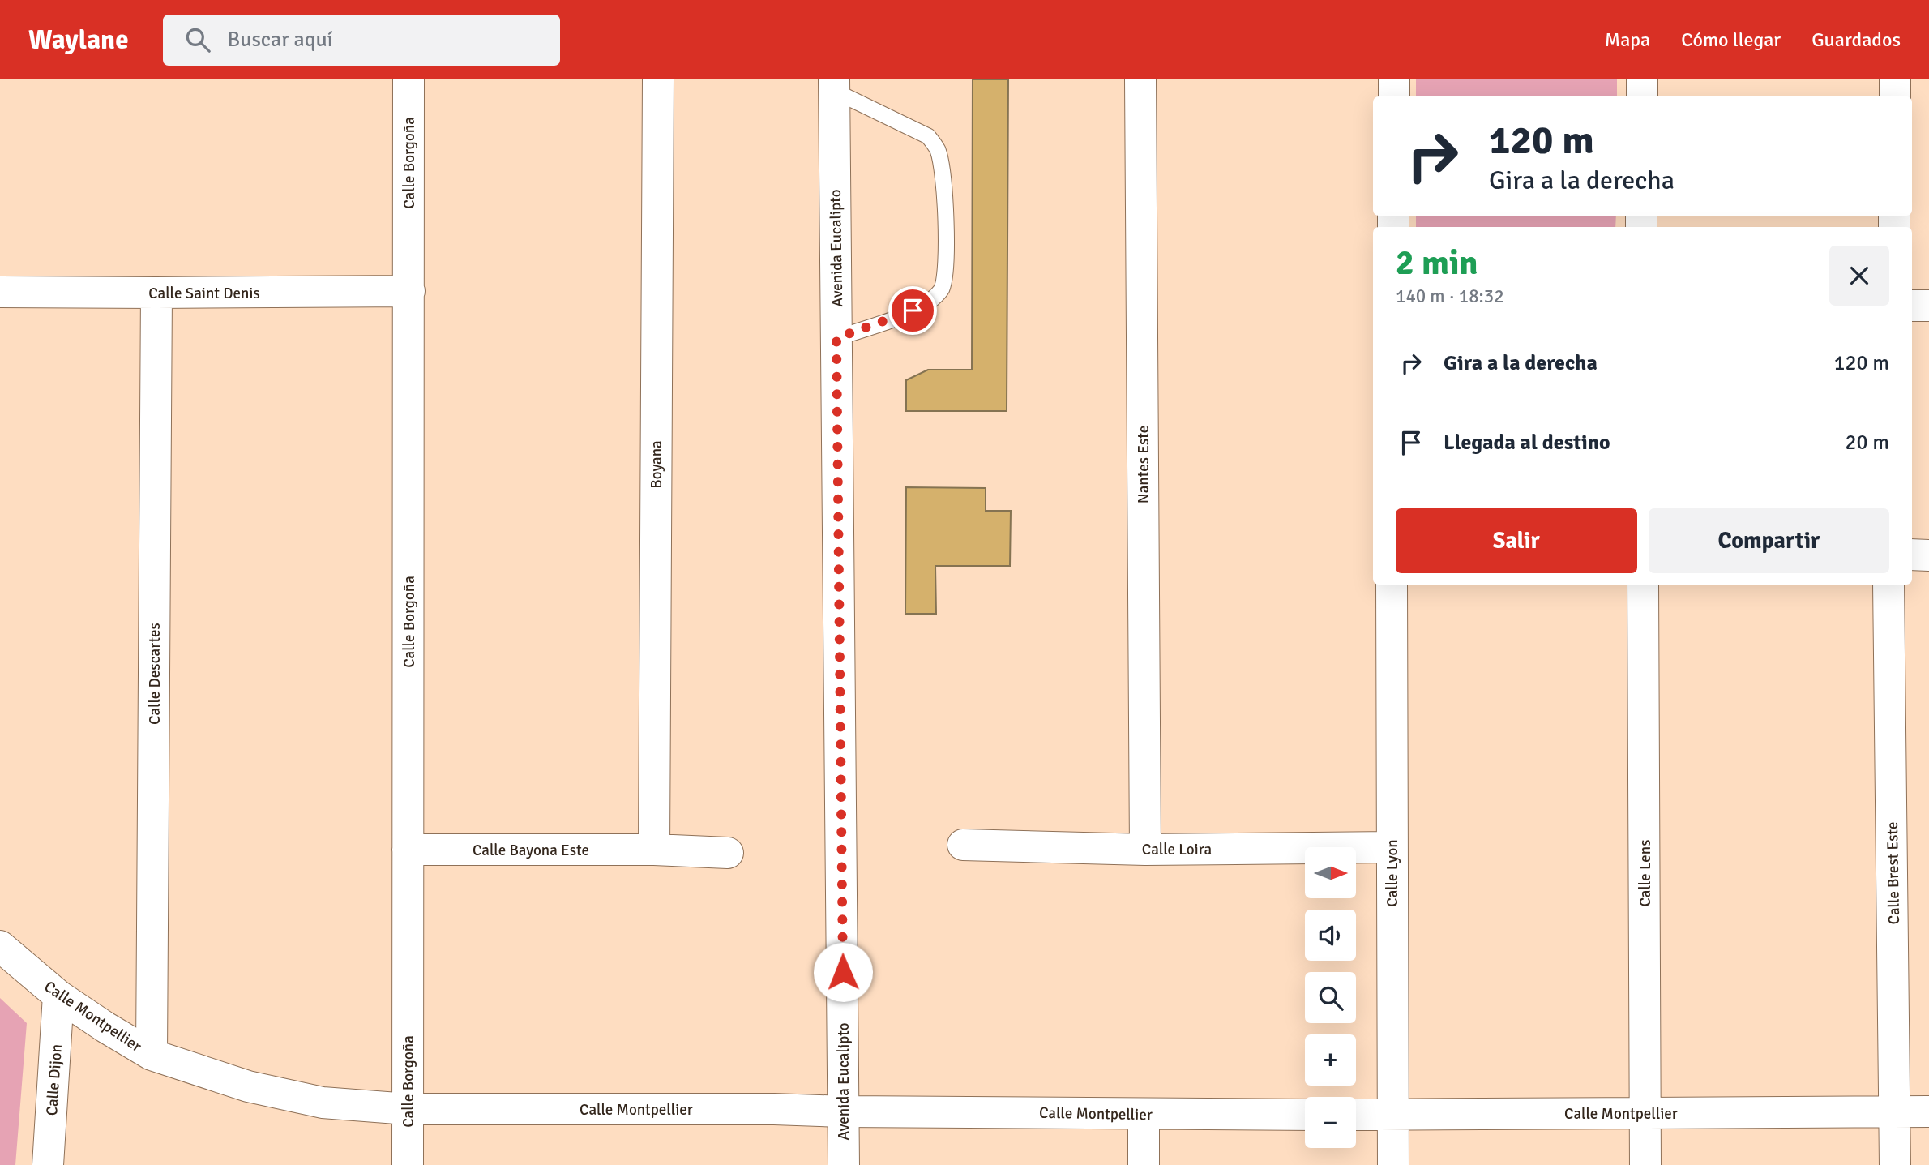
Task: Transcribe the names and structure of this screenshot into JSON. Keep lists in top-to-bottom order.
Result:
{
  "streets": {
    "street": [
      "Calle Borgoña",
      "Avenida Eucalipto",
      "Calle Saint Denis",
      "Boyana",
      "Nantes Este",
      "Calle Descartes",
      "Calle Loira",
      "Calle Bayona Este",
      "Calle Lyon",
      "Calle Lens",
      "Calle Brest Este",
      "Calle Montpellier",
      "Calle Dijon"
    ]
  },
  "crossings": [
    ["Calle Borgoña", "Calle Saint Denis"],
    ["Calle Borgoña", "Calle Bayona Este"],
    ["Calle Borgoña", "Calle Montpellier"],
    ["Avenida Eucalipto", "Calle Montpellier"],
    ["Calle Saint Denis", "Calle Descartes"],
    ["Boyana", "Calle Bayona Este"],
    ["Nantes Este", "Calle Loira"],
    ["Calle Descartes", "Calle Montpellier"],
    ["Calle Loira", "Calle Lyon"],
    ["Calle Lyon", "Calle Montpellier"],
    ["Calle Lens", "Calle Montpellier"],
    ["Calle Brest Este", "Calle Montpellier"],
    ["Calle Montpellier", "Calle Dijon"]
  ],
  "north": "right",
  "page": {
    "header": "Waylane",
    "search": "Buscar aquí",
    "nav": ["Mapa", "Cómo llegar", "Guardados"],
    "turn": ["120 m", "Gira a la derecha"],
    "heading": ["2 min", "140 m · 18:32"],
    "list": [
      {
        "name": "Gira a la derecha",
        "value": "120 m"
      },
      {
        "name": "Llegada al destino",
        "value": "20 m"
      }
    ],
    "buttons": ["Salir", "Compartir"],
    "map_buttons": ["+", "−"]
  }
}
